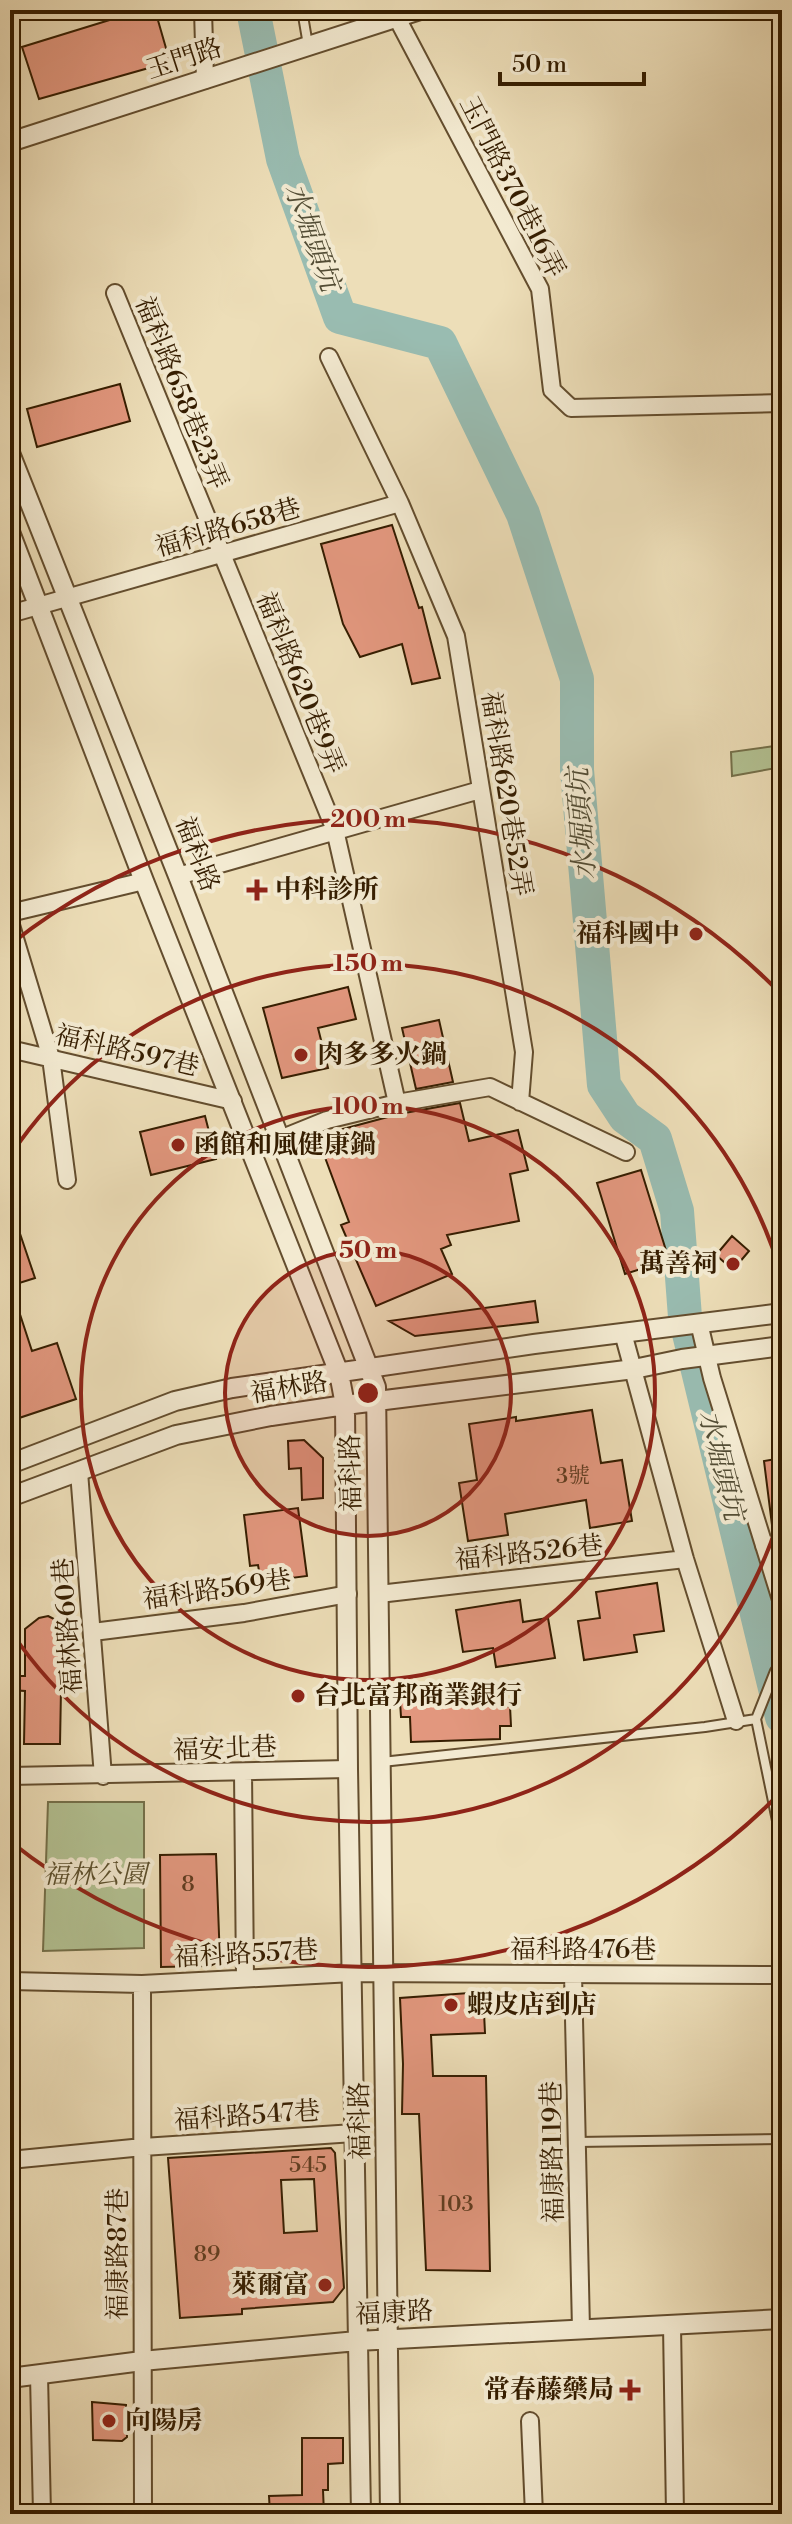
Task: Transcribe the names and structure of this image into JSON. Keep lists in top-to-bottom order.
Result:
{
  "streets": {
    "street": [
      "玉門路",
      "玉門路370巷16弄",
      "福科路658巷23弄",
      "福科路658巷",
      "福科路620巷9弄",
      "福科路620巷52弄",
      "福科路",
      "福科路597巷",
      "福林路",
      "福科路526巷",
      "福科路569巷",
      "福林路60巷",
      "福安北巷",
      "福科路476巷",
      "福科路557巷",
      "福科路547巷",
      "福康路119巷",
      "福康路87巷",
      "福康路"
    ]
  },
  "crossings": [
    ["玉門路", "玉門路370巷16弄"],
    ["福科路658巷23弄", "福科路658巷"],
    ["福科路658巷23弄", "福科路620巷9弄"],
    ["福科路658巷", "福科路620巷9弄"],
    ["福科路658巷", "福科路620巷52弄"],
    ["福科路658巷", "福科路"],
    ["福科路", "福科路597巷"],
    ["福科路", "福林路"],
    ["福科路", "福科路526巷"],
    ["福科路", "福科路569巷"],
    ["福科路", "福安北巷"],
    ["福科路", "福科路476巷"],
    ["福科路", "福科路557巷"],
    ["福科路", "福科路547巷"],
    ["福科路", "福康路"],
    ["福林路", "福林路60巷"],
    ["福科路569巷", "福林路60巷"],
    ["福林路60巷", "福安北巷"],
    ["福科路476巷", "福科路557巷"],
    ["福科路476巷", "福康路119巷"],
    ["福科路557巷", "福康路87巷"],
    ["福科路547巷", "福康路87巷"],
    ["福康路119巷", "福康路"],
    ["福康路87巷", "福康路"]
  ],
  "water": ["水堀頭坑"],
  "parks": ["福林公園"],
  "places": {
    "health": ["中科診所", "常春藤藥局"],
    "other": [
      "福科國中",
      "肉多多火鍋",
      "函館和風健康鍋",
      "萬善祠",
      "台北富邦商業銀行",
      "蝦皮店到店",
      "萊爾富",
      "向陽房"
    ]
  },
  "house_numbers": [
    "3號",
    "8",
    "545",
    "103",
    "89"
  ],
  "scale_bar": "50 m",
  "rings": [
    "200 m",
    "150 m",
    "100 m",
    "50 m"
  ]
}
